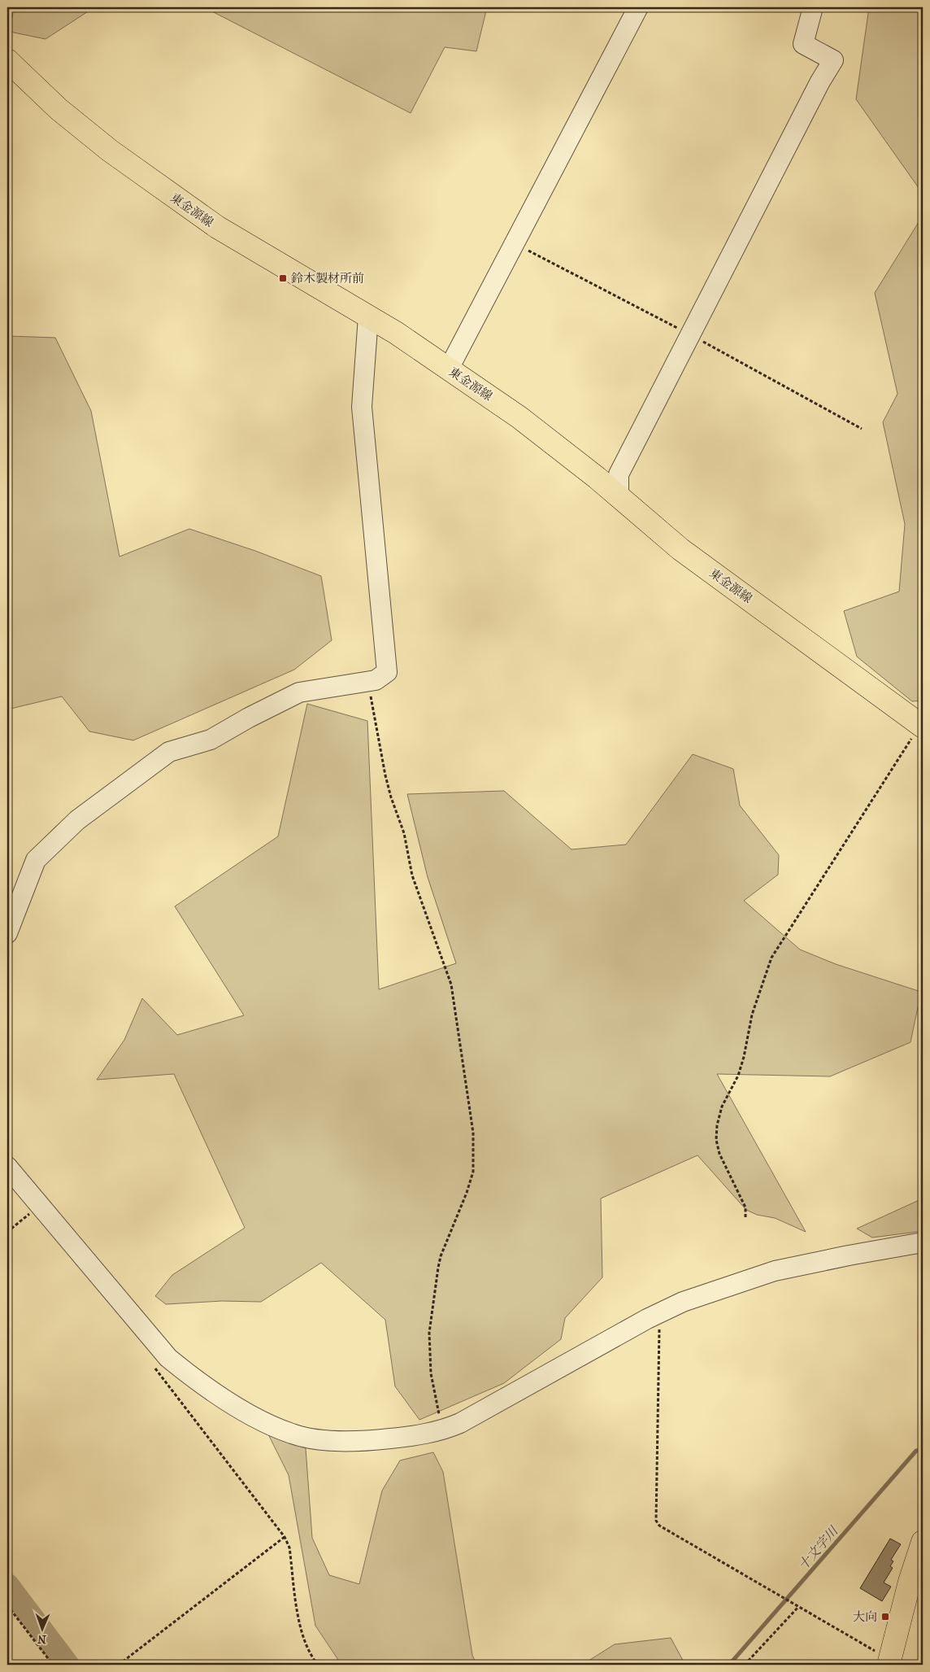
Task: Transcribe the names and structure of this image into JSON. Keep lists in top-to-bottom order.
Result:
{
  "streets": {
    "main road": ["東金源線"]
  },
  "water": ["十文字川"],
  "places": {
    "transit": ["鈴木製材所前", "大向"]
  },
  "north": "bottom"
}
